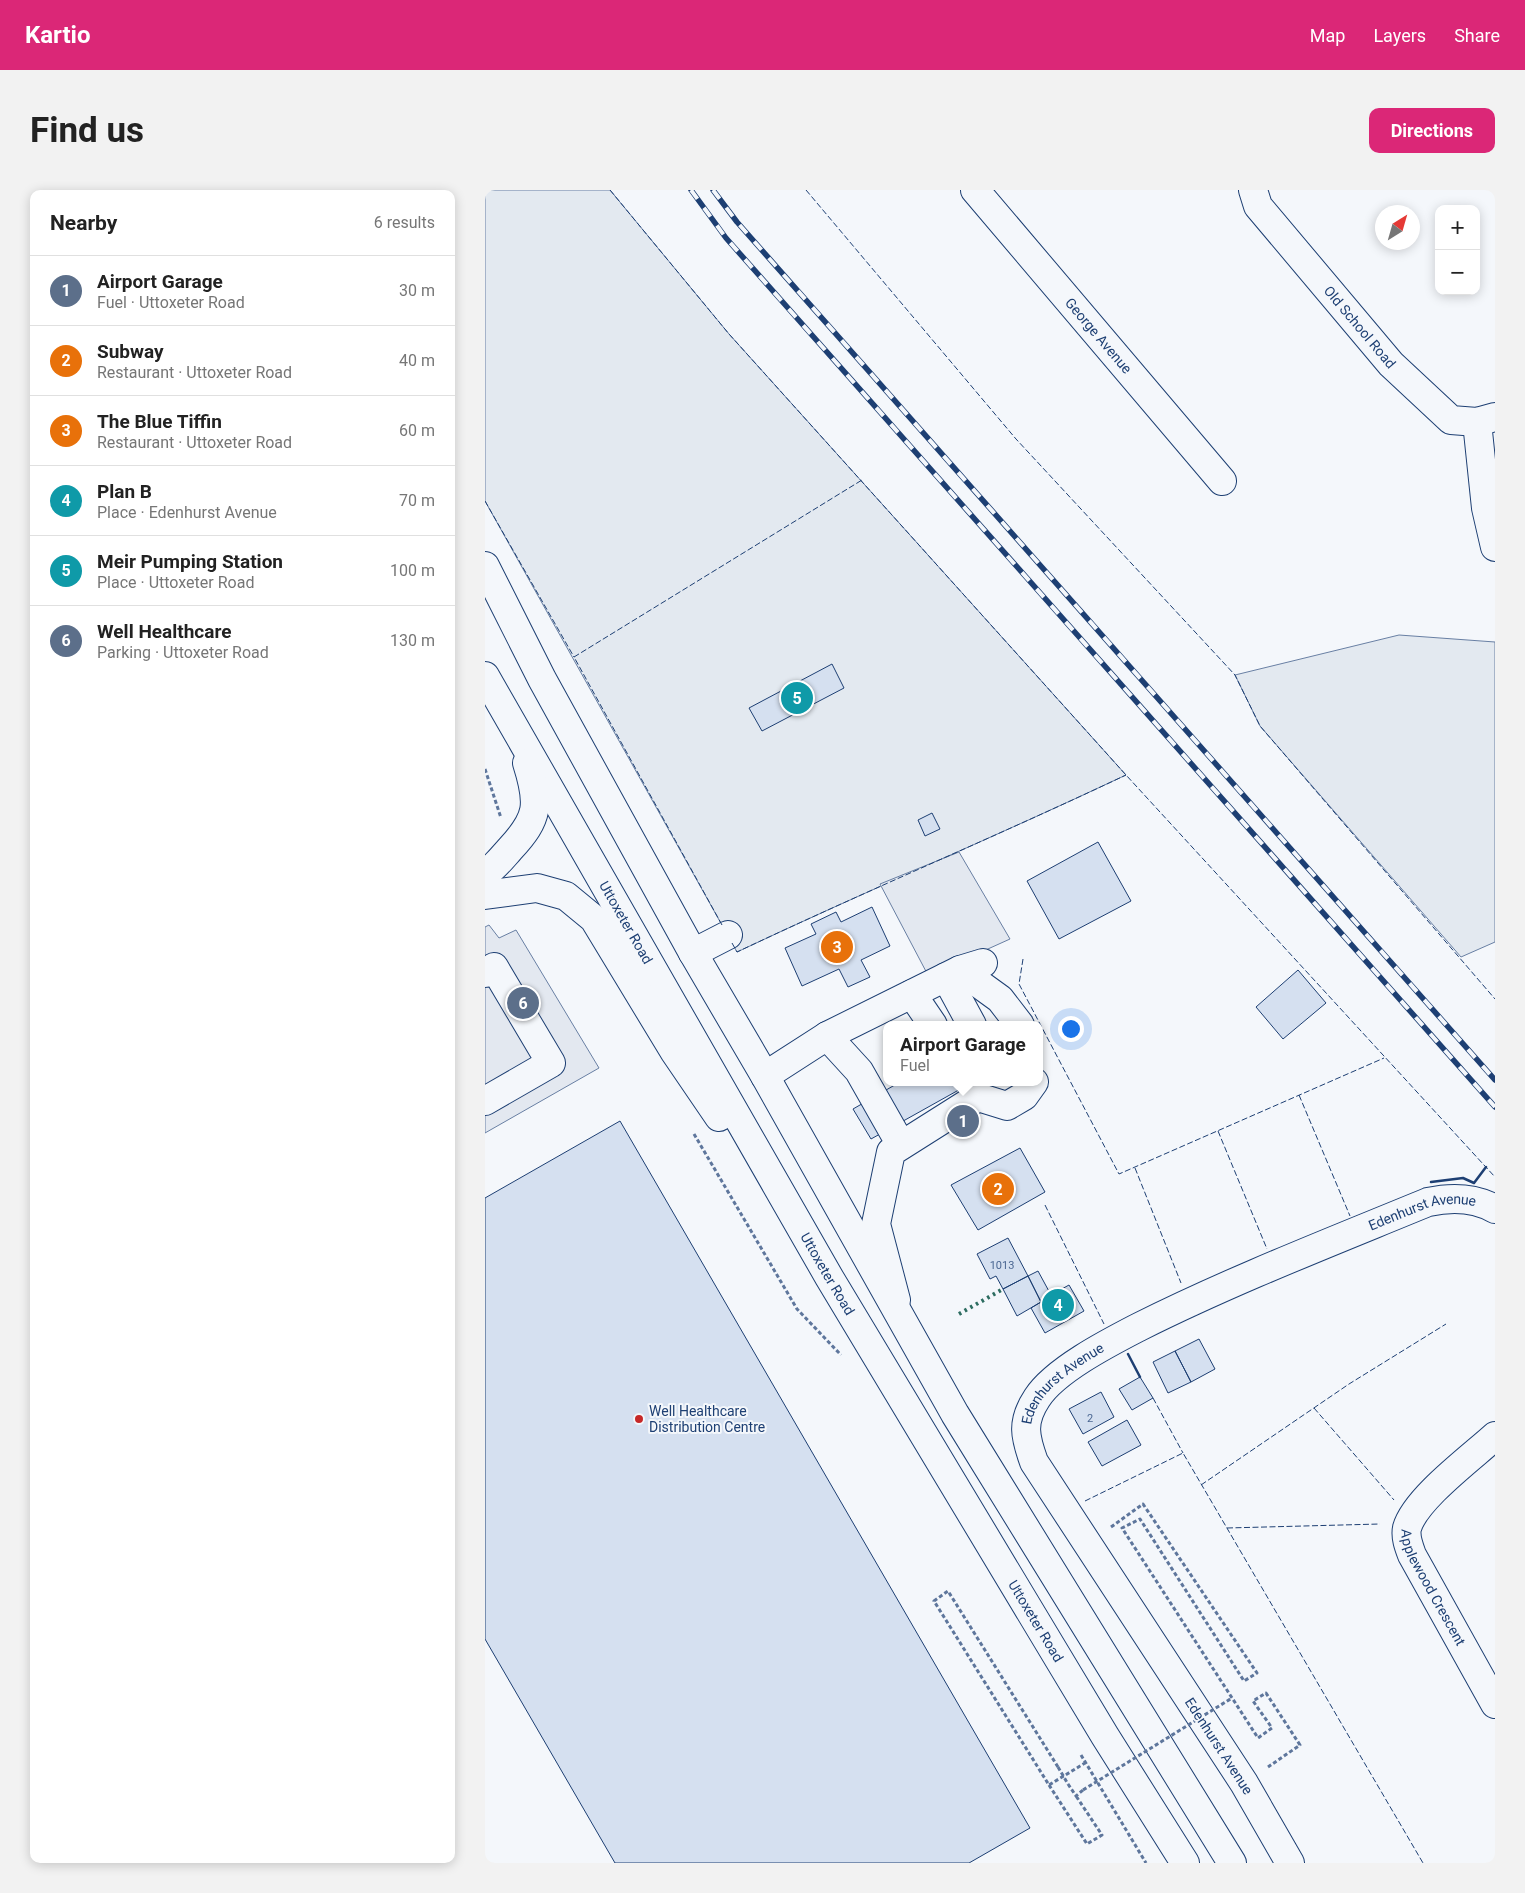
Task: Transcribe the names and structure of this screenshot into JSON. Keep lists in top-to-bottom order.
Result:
{
  "streets": {
    "main road": [
      "Old School Road",
      "George Avenue",
      "Uttoxeter Road",
      "Edenhurst Avenue",
      "Applewood Crescent"
    ]
  },
  "places": ["Well Healthcare Distribution Centre"],
  "house_numbers": ["1013", "2"],
  "north": "top right",
  "page": {
    "header": "Kartio",
    "nav": ["Map", "Layers", "Share"],
    "buttons": "Directions",
    "title": "Find us",
    "heading": ["Nearby", "6 results"],
    "map_buttons": ["+", "−"],
    "list": [
      {
        "mark": "1",
        "name": "Airport Garage",
        "note": "Fuel · Uttoxeter Road",
        "value": "30 m"
      },
      {
        "mark": "2",
        "name": "Subway",
        "note": "Restaurant · Uttoxeter Road",
        "value": "40 m"
      },
      {
        "mark": "3",
        "name": "The Blue Tiffin",
        "note": "Restaurant · Uttoxeter Road",
        "value": "60 m"
      },
      {
        "mark": "4",
        "name": "Plan B",
        "note": "Place · Edenhurst Avenue",
        "value": "70 m"
      },
      {
        "mark": "5",
        "name": "Meir Pumping Station",
        "note": "Place · Uttoxeter Road",
        "value": "100 m"
      },
      {
        "mark": "6",
        "name": "Well Healthcare",
        "note": "Parking · Uttoxeter Road",
        "value": "130 m"
      }
    ],
    "pins": [
      "5",
      "3",
      "6",
      "1",
      "2",
      "4"
    ],
    "popup": ["Airport Garage", "Fuel"]
  }
}
